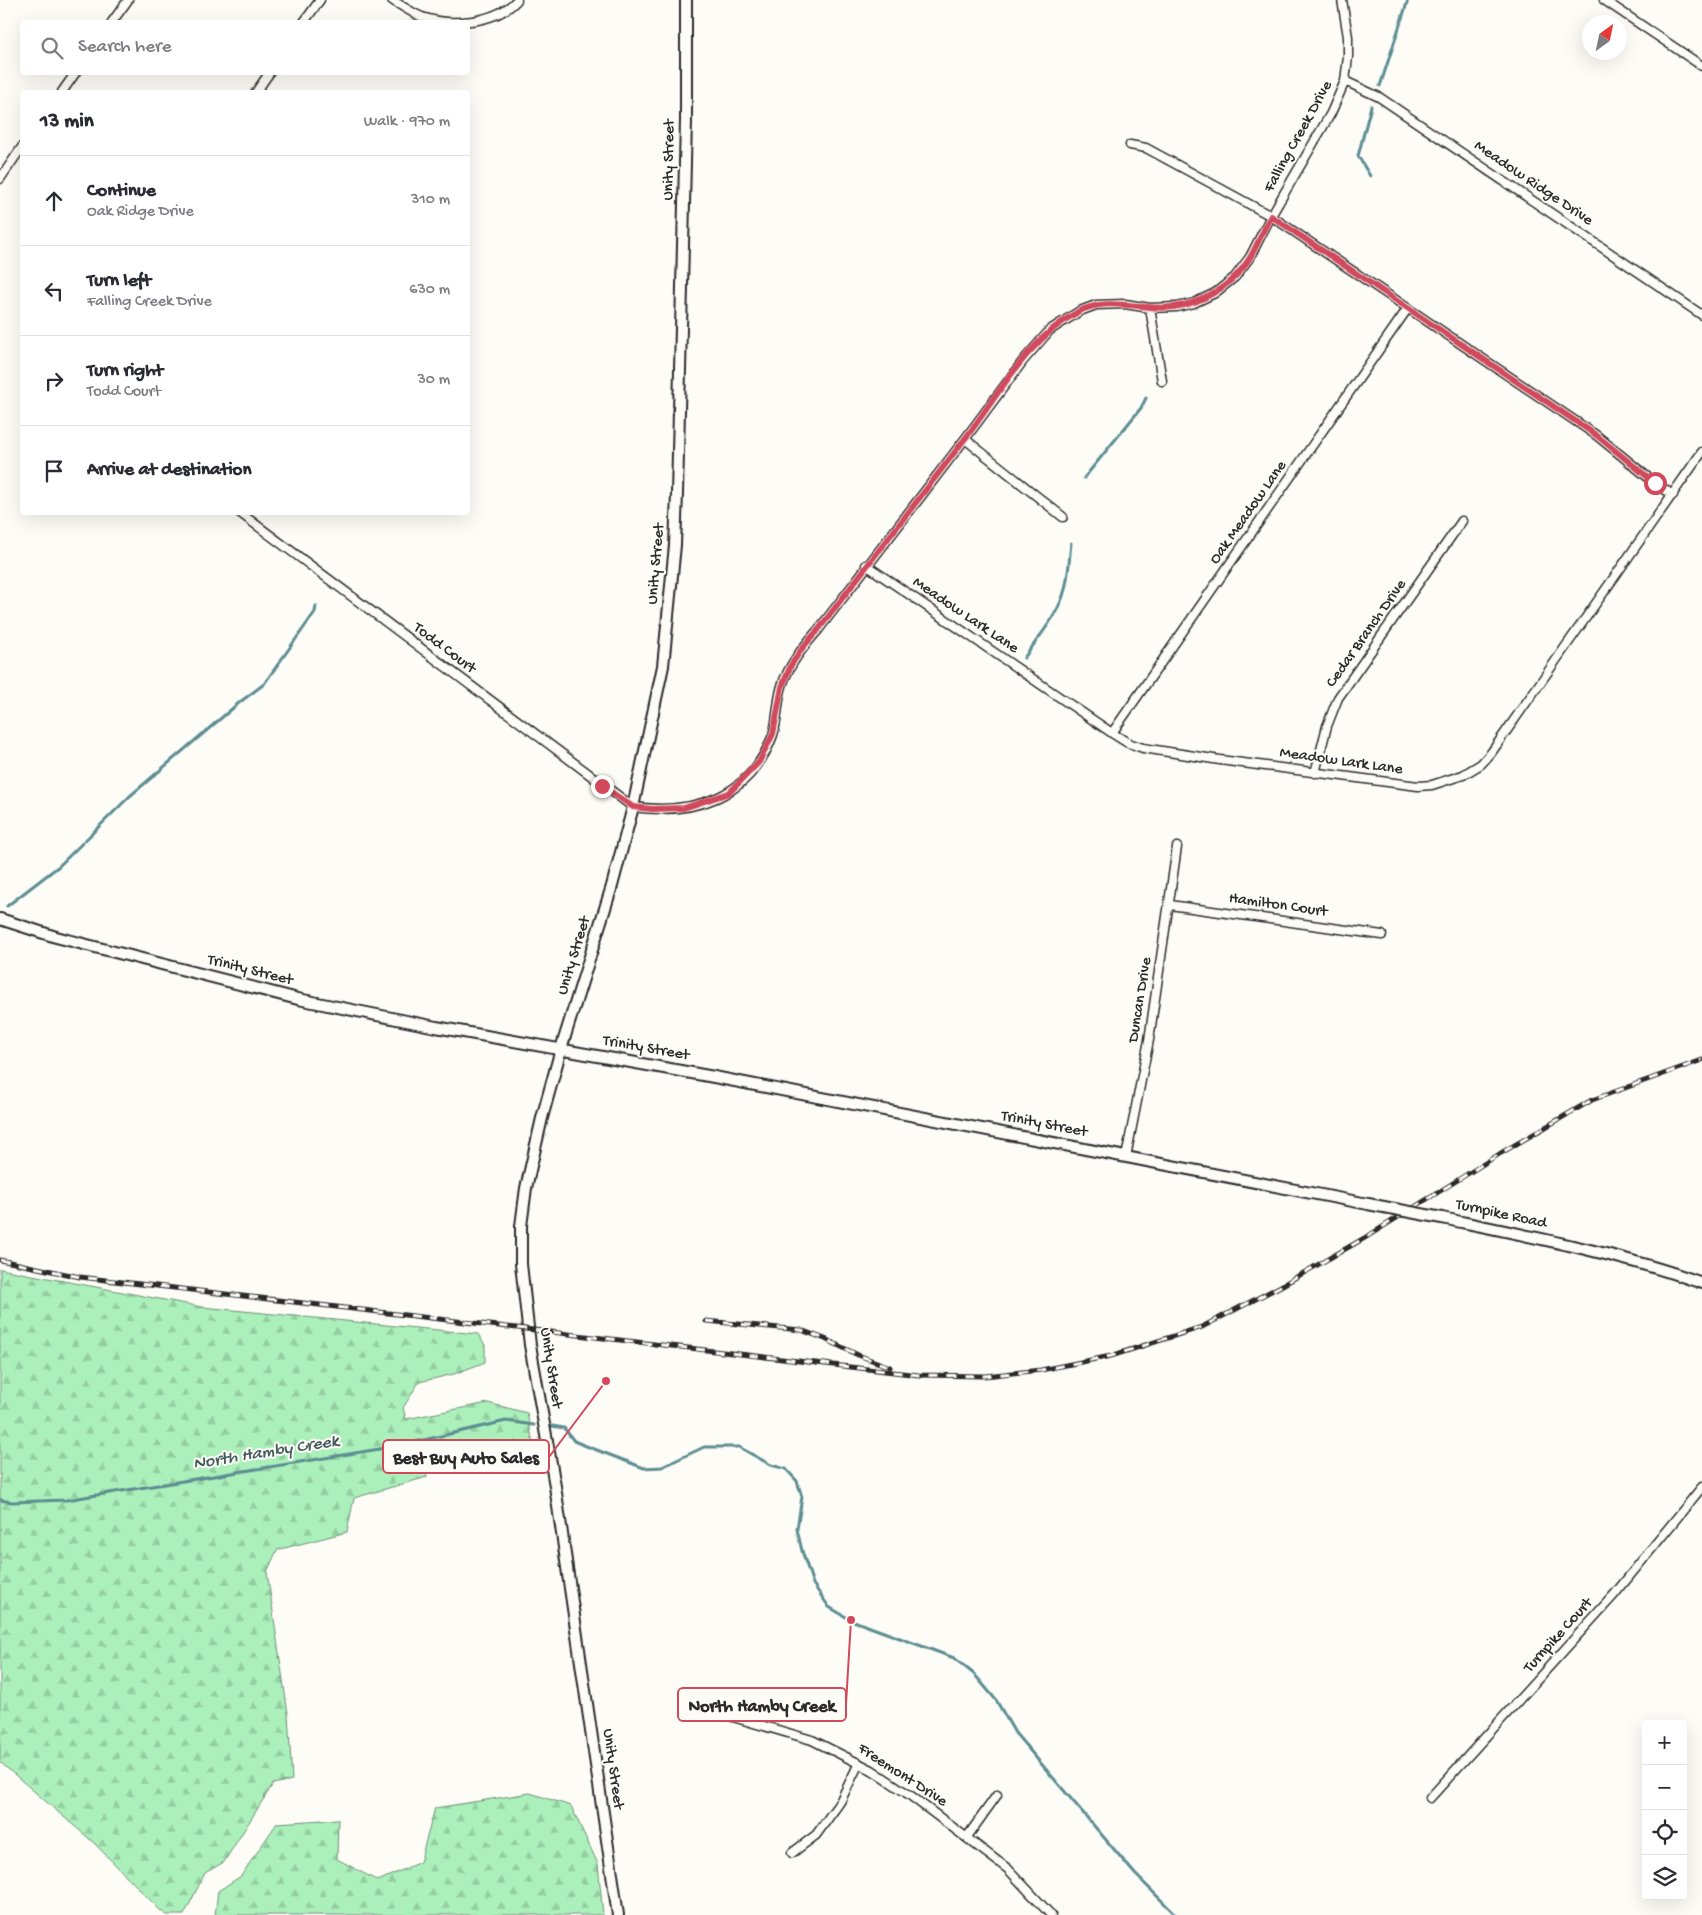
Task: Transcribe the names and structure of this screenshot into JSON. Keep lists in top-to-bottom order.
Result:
{
  "streets": {
    "street": [
      "Falling Creek Drive",
      "Unity Street",
      "Meadow Ridge Drive",
      "Oak Meadow Lane",
      "Meadow Lark Lane",
      "Cedar Branch Drive",
      "Todd Court",
      "Hamilton Court",
      "Trinity Street",
      "Duncan Drive",
      "Turnpike Road",
      "Turnpike Court",
      "Freemont Drive"
    ]
  },
  "crossings": [
    ["Falling Creek Drive", "Unity Street"],
    ["Falling Creek Drive", "Meadow Ridge Drive"],
    ["Falling Creek Drive", "Meadow Lark Lane"],
    ["Falling Creek Drive", "Todd Court"],
    ["Unity Street", "Todd Court"],
    ["Unity Street", "Trinity Street"],
    ["Oak Meadow Lane", "Meadow Lark Lane"],
    ["Meadow Lark Lane", "Cedar Branch Drive"],
    ["Hamilton Court", "Duncan Drive"],
    ["Trinity Street", "Duncan Drive"],
    ["Trinity Street", "Turnpike Road"]
  ],
  "water": ["North Hamby Creek"],
  "places": ["Best Buy Auto Sales", "North Hamby Creek"],
  "north": "top right",
  "page": {
    "search": "Search here",
    "heading": ["13 min", "Walk · 970 m"],
    "list": [
      ["Continue", "Oak Ridge Drive", "310 m"],
      ["Turn left", "Falling Creek Drive", "630 m"],
      ["Turn right", "Todd Court", "30 m"],
      "Arrive at destination"
    ],
    "map_buttons": ["+", "−"]
  }
}
